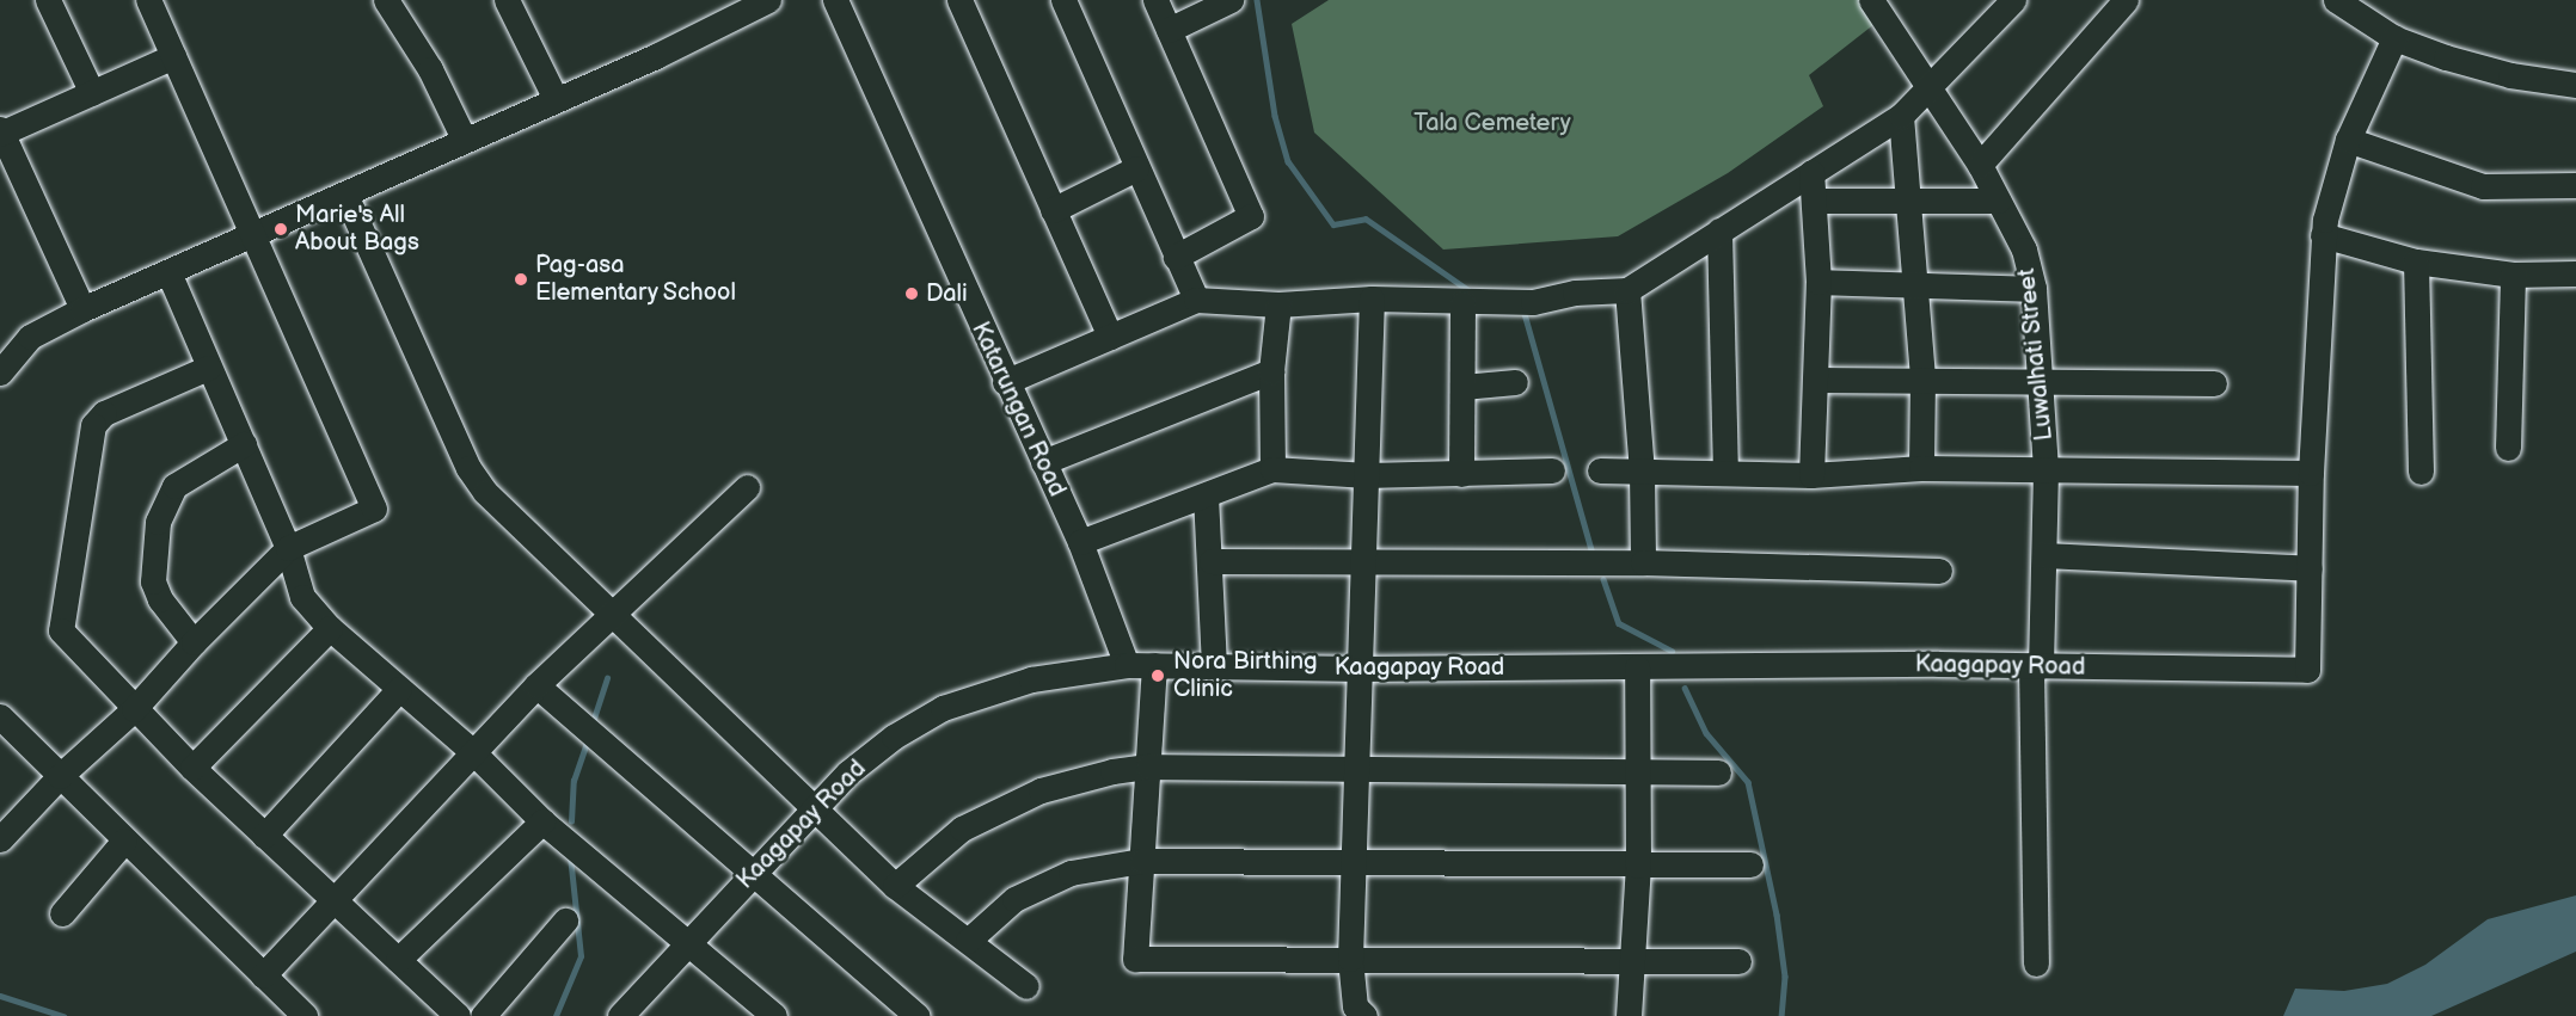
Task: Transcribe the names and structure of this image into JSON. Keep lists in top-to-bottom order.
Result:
{
  "streets": {
    "street": ["Luwalhati Street", "Katarungan Road", "Kaagapay Road"]
  },
  "crossings": [
    ["Luwalhati Street", "Kaagapay Road"],
    ["Katarungan Road", "Kaagapay Road"]
  ],
  "parks": ["Tala Cemetery"],
  "places": [
    "Marie's All About Bags",
    "Pag-asa Elementary School",
    "Dali",
    "Nora Birthing Clinic"
  ]
}
